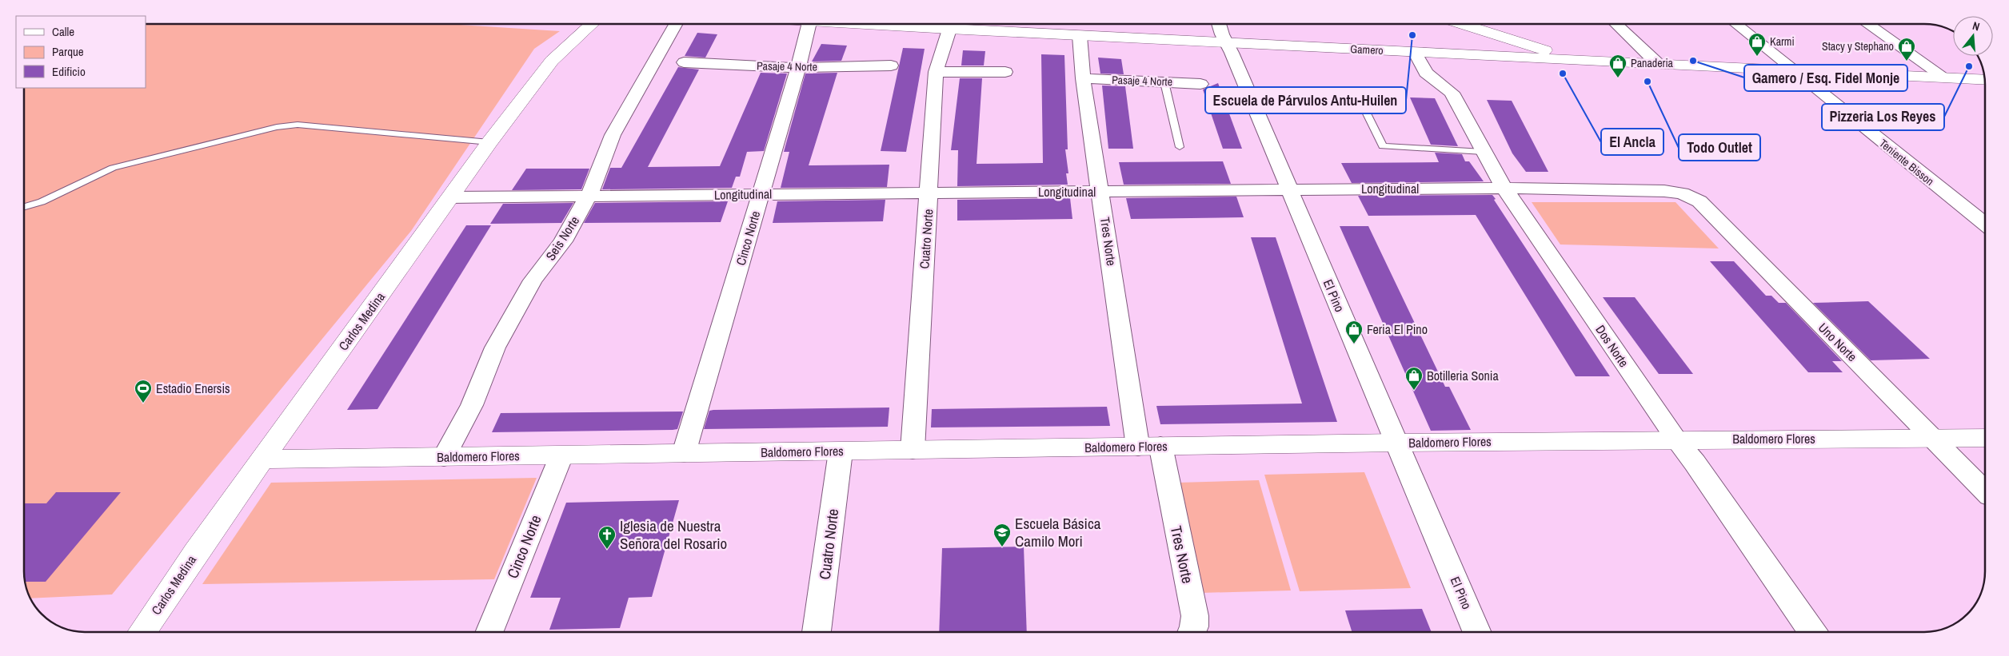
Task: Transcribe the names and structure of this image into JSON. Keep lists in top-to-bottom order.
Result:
{
  "streets": {
    "street": [
      "Gamero",
      "Pasaje 4 Norte",
      "Teniente Bisson",
      "Longitudinal",
      "Seis Norte",
      "Cinco Norte",
      "Cuatro Norte",
      "Tres Norte",
      "El Pino",
      "Carlos Medina",
      "Uno Norte",
      "Dos Norte",
      "Baldomero Flores"
    ]
  },
  "crossings": [
    ["Gamero", "Teniente Bisson"],
    ["Gamero", "Cuatro Norte"],
    ["Gamero", "Tres Norte"],
    ["Gamero", "El Pino"],
    ["Gamero", "Dos Norte"],
    ["Pasaje 4 Norte", "Cinco Norte"],
    ["Pasaje 4 Norte", "Tres Norte"],
    ["Longitudinal", "Seis Norte"],
    ["Longitudinal", "Cinco Norte"],
    ["Longitudinal", "Cuatro Norte"],
    ["Longitudinal", "Tres Norte"],
    ["Longitudinal", "El Pino"],
    ["Longitudinal", "Carlos Medina"],
    ["Longitudinal", "Uno Norte"],
    ["Longitudinal", "Dos Norte"],
    ["Seis Norte", "Baldomero Flores"],
    ["Cinco Norte", "Baldomero Flores"],
    ["Cuatro Norte", "Baldomero Flores"],
    ["Tres Norte", "Baldomero Flores"],
    ["El Pino", "Baldomero Flores"],
    ["Carlos Medina", "Baldomero Flores"],
    ["Uno Norte", "Baldomero Flores"],
    ["Dos Norte", "Baldomero Flores"]
  ],
  "places": {
    "other": [
      "Escuela de Párvulos Antu-Huilen",
      "Gamero / Esq. Fidel Monje",
      "Pizzeria Los Reyes",
      "El Ancla",
      "Todo Outlet"
    ],
    "shop": [
      "Karmi",
      "Stacy y Stephano",
      "Panaderia",
      "Feria El Pino",
      "Botilleria Sonia"
    ],
    "sports": ["Estadio Enersis"],
    "school or university": ["Escuela Básica Camilo Mori"],
    "church": ["Iglesia de Nuestra Señora del Rosario"]
  },
  "legend": ["Calle", "Parque", "Edificio"],
  "north": "top"
}
